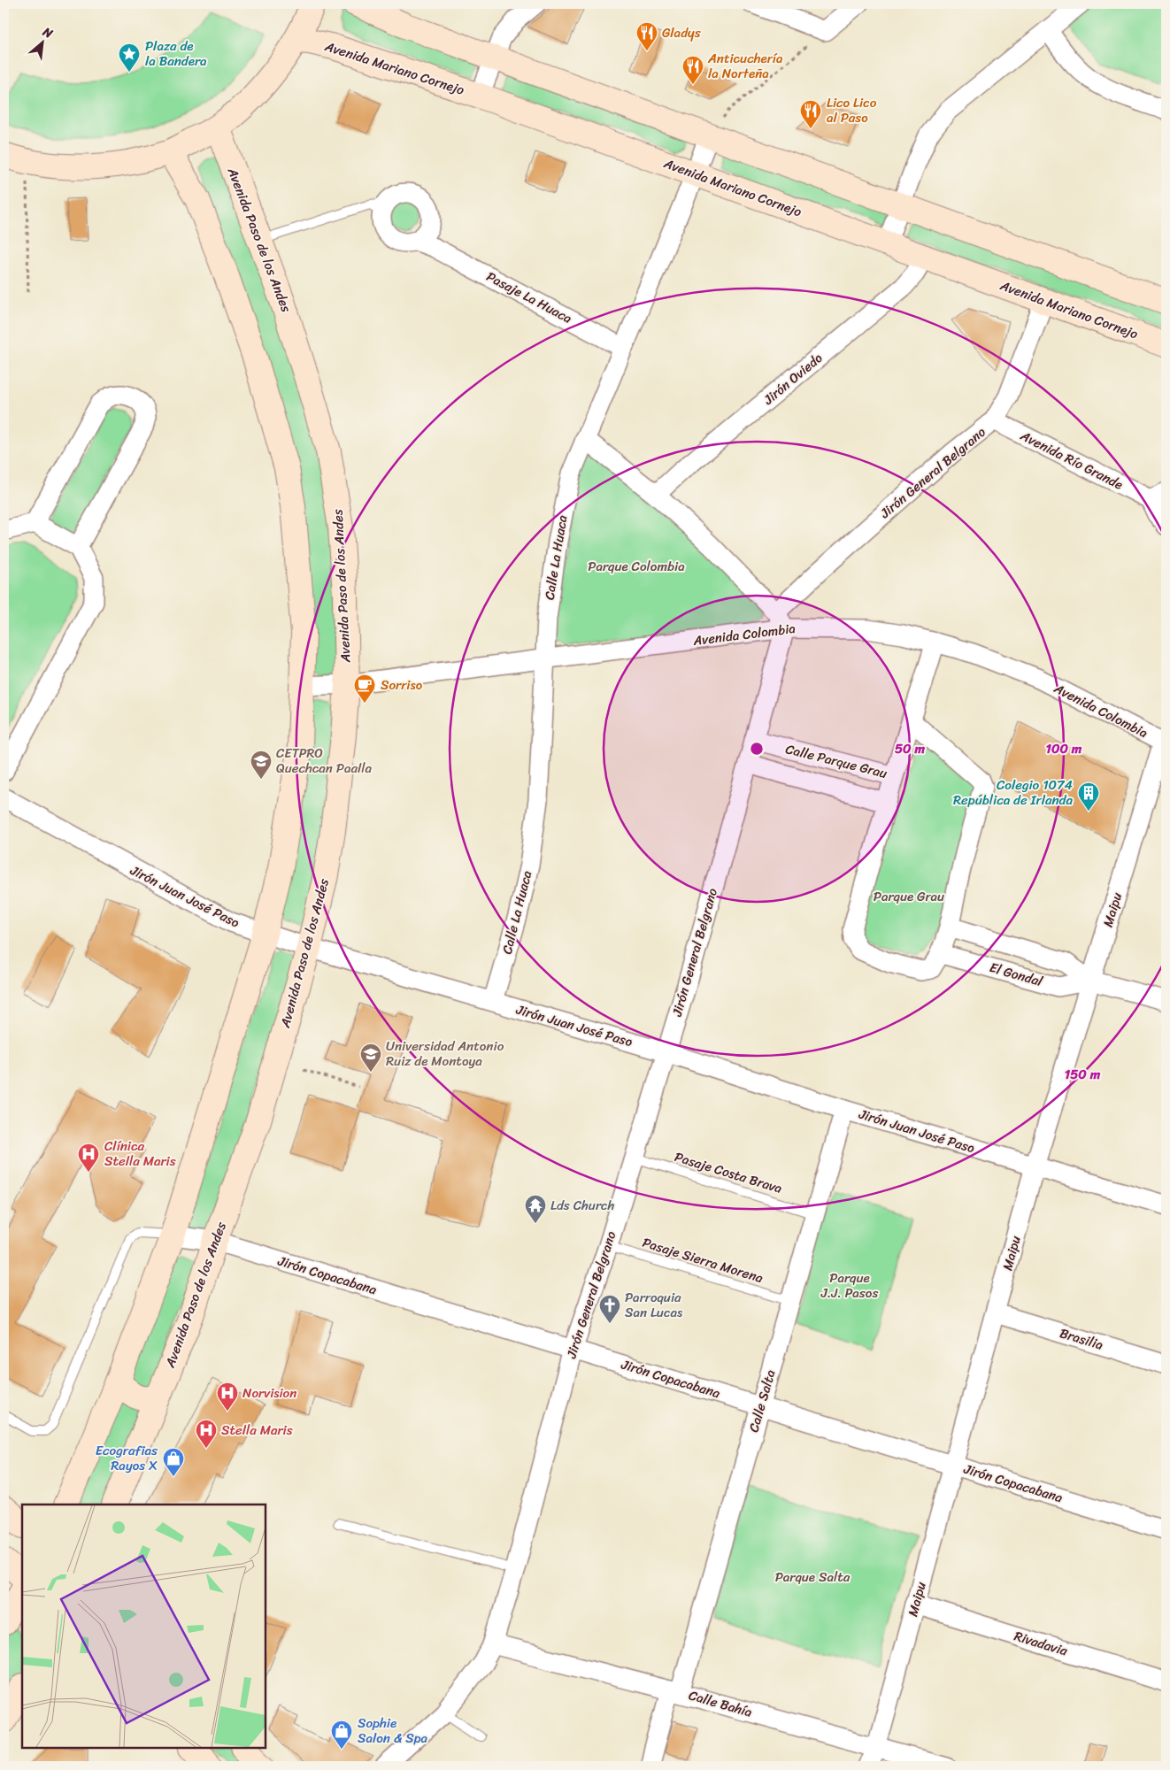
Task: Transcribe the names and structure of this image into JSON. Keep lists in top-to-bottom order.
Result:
{
  "streets": {
    "street": [
      "Avenida Mariano Cornejo",
      "Avenida Paso de los Andes",
      "Pasaje La Huaca",
      "Jirón Oviedo",
      "Avenida Río Grande",
      "Jirón General Belgrano",
      "Calle La Huaca",
      "Avenida Colombia",
      "Calle Parque Grau",
      "Jirón Juan José Paso",
      "Maipu",
      "El Gondal",
      "Jirón Copacabana",
      "Brasilia",
      "Calle Salta",
      "Rivadavia",
      "Calle Bahía"
    ],
    "lane": ["Pasaje Costa Brava", "Pasaje Sierra Morena"]
  },
  "crossings": [
    ["Avenida Mariano Cornejo", "Jirón Oviedo"],
    ["Avenida Mariano Cornejo", "Jirón General Belgrano"],
    ["Avenida Mariano Cornejo", "Calle La Huaca"],
    ["Avenida Paso de los Andes", "Avenida Colombia"],
    ["Avenida Paso de los Andes", "Jirón Juan José Paso"],
    ["Avenida Paso de los Andes", "Jirón Copacabana"],
    ["Pasaje La Huaca", "Calle La Huaca"],
    ["Avenida Río Grande", "Jirón General Belgrano"],
    ["Jirón General Belgrano", "Avenida Colombia"],
    ["Jirón General Belgrano", "Calle Parque Grau"],
    ["Jirón General Belgrano", "Jirón Juan José Paso"],
    ["Jirón General Belgrano", "Pasaje Costa Brava"],
    ["Jirón General Belgrano", "Pasaje Sierra Morena"],
    ["Jirón General Belgrano", "Jirón Copacabana"],
    ["Jirón General Belgrano", "Calle Bahía"],
    ["Calle La Huaca", "Avenida Colombia"],
    ["Calle La Huaca", "Jirón Juan José Paso"],
    ["Avenida Colombia", "Maipu"],
    ["Jirón Juan José Paso", "Maipu"],
    ["Jirón Juan José Paso", "Calle Salta"],
    ["Maipu", "El Gondal"],
    ["Maipu", "Jirón Copacabana"],
    ["Maipu", "Brasilia"],
    ["Maipu", "Rivadavia"],
    ["Maipu", "Calle Bahía"],
    ["Pasaje Costa Brava", "Calle Salta"],
    ["Pasaje Sierra Morena", "Calle Salta"],
    ["Jirón Copacabana", "Calle Salta"],
    ["Calle Salta", "Calle Bahía"]
  ],
  "parks": [
    "Parque Colombia",
    "Parque Grau",
    "Parque J.J. Pasos",
    "Parque Salta"
  ],
  "places": {
    "restaurant": ["Gladys", "Anticuchería la Norteña", "Lico Lico al Paso"],
    "place": ["Plaza de la Bandera"],
    "cafe": ["Sorriso"],
    "school or university": ["CETPRO Quechcan Paalla", "Universidad Antonio Ruiz de Montoya"],
    "building": ["Colegio 1074 República de Irlanda"],
    "hospital": ["Clínica Stella Maris", "Norvision", "Stella Maris"],
    "temple": ["Lds Church"],
    "church": ["Parroquia San Lucas"],
    "shop": ["Ecografias Rayos X", "Sophie Salon & Spa"]
  },
  "north": "top right",
  "rings": ["50 m", "100 m", "150 m"]
}
